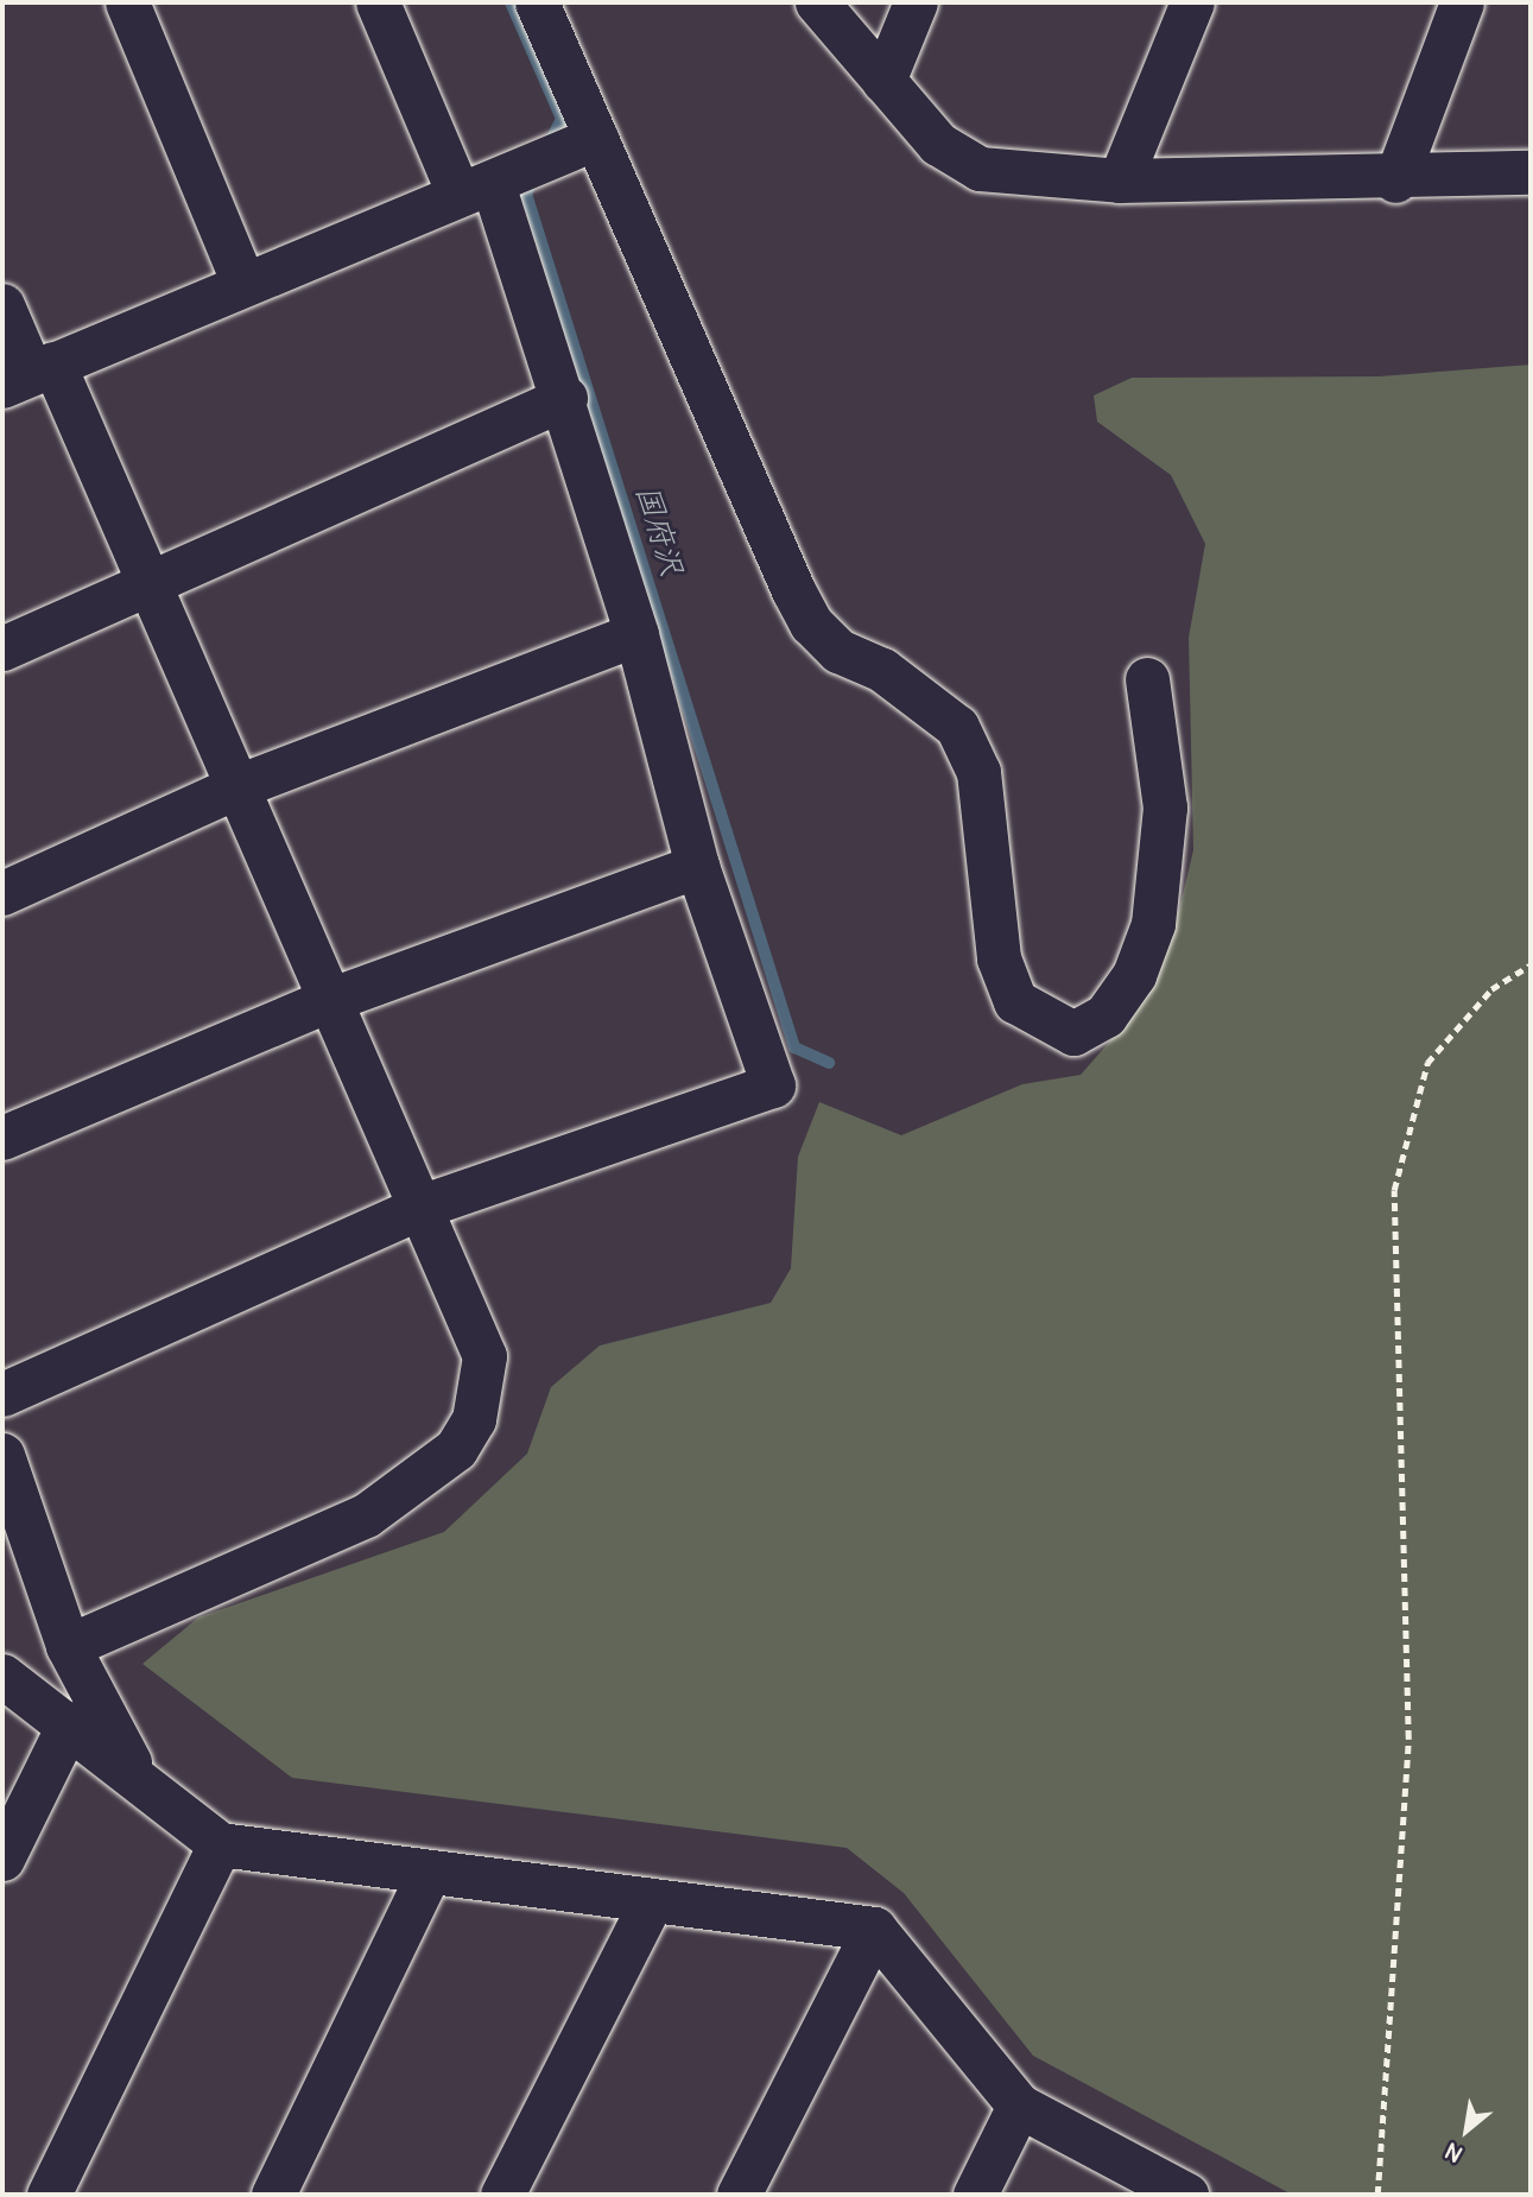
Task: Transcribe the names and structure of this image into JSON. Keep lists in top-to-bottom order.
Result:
{
  "water": ["国府沢"],
  "north": "bottom left"
}
